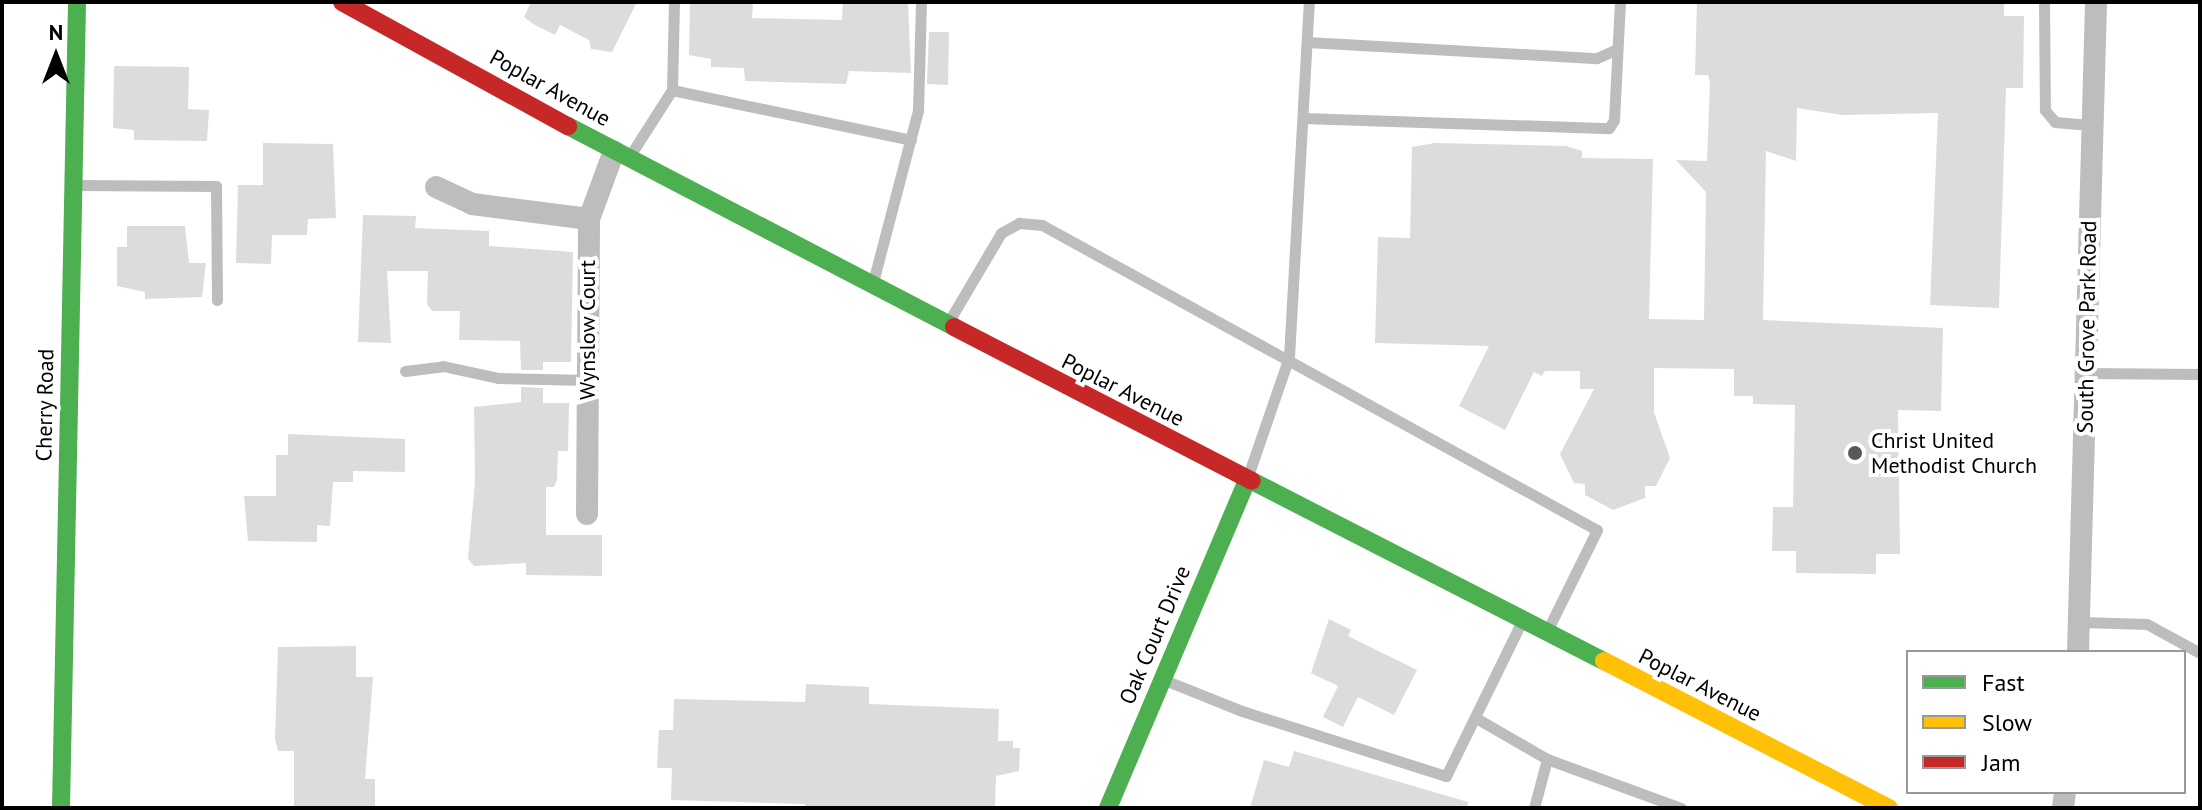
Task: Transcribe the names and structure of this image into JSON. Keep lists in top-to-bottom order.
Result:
{
  "streets": {
    "main road": ["Poplar Avenue", "Cherry Road", "Oak Court Drive"],
    "street": ["South Grove Park Road", "Wynslow Court"]
  },
  "crossings": [
    ["Poplar Avenue", "Wynslow Court"],
    ["Poplar Avenue", "Oak Court Drive"]
  ],
  "places": ["Christ United Methodist Church"],
  "legend": ["Fast", "Slow", "Jam"],
  "north": "top"
}
